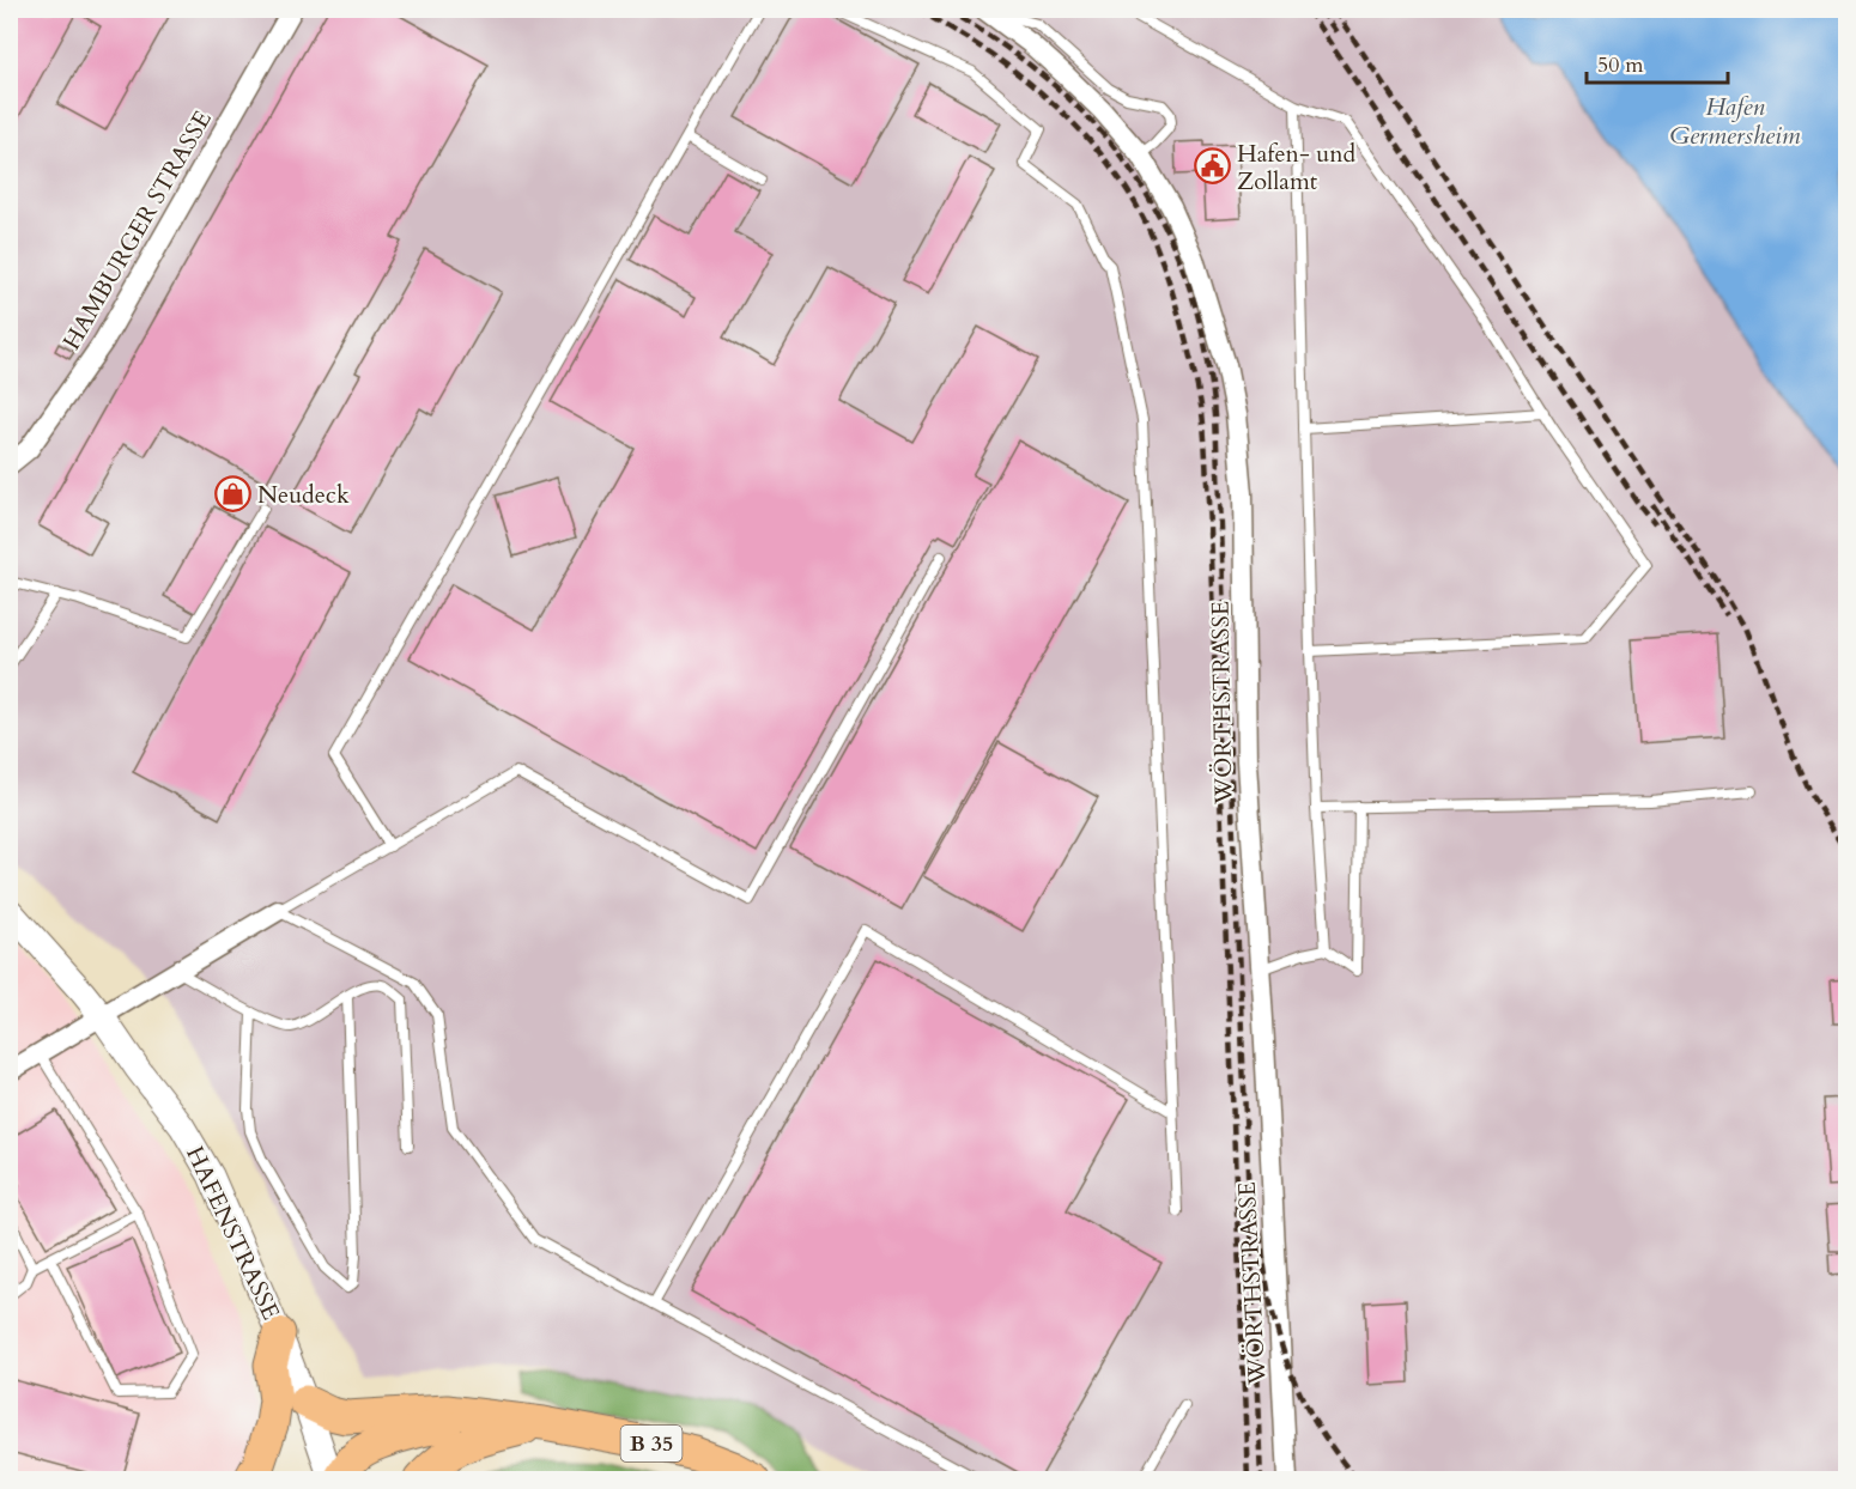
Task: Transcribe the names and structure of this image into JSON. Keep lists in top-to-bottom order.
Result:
{
  "streets": {
    "highway": ["B 35"],
    "street": ["HAMBURGER STRASSE", "WÖRTHSTRASSE", "HAFENSTRASSE"]
  },
  "crossings": [
    ["HAFENSTRASSE", "B 35"]
  ],
  "water": ["Hafen Germersheim"],
  "places": {
    "public building": ["Hafen- und Zollamt"],
    "shop": ["Neudeck"]
  },
  "scale_bar": "50 m"
}
